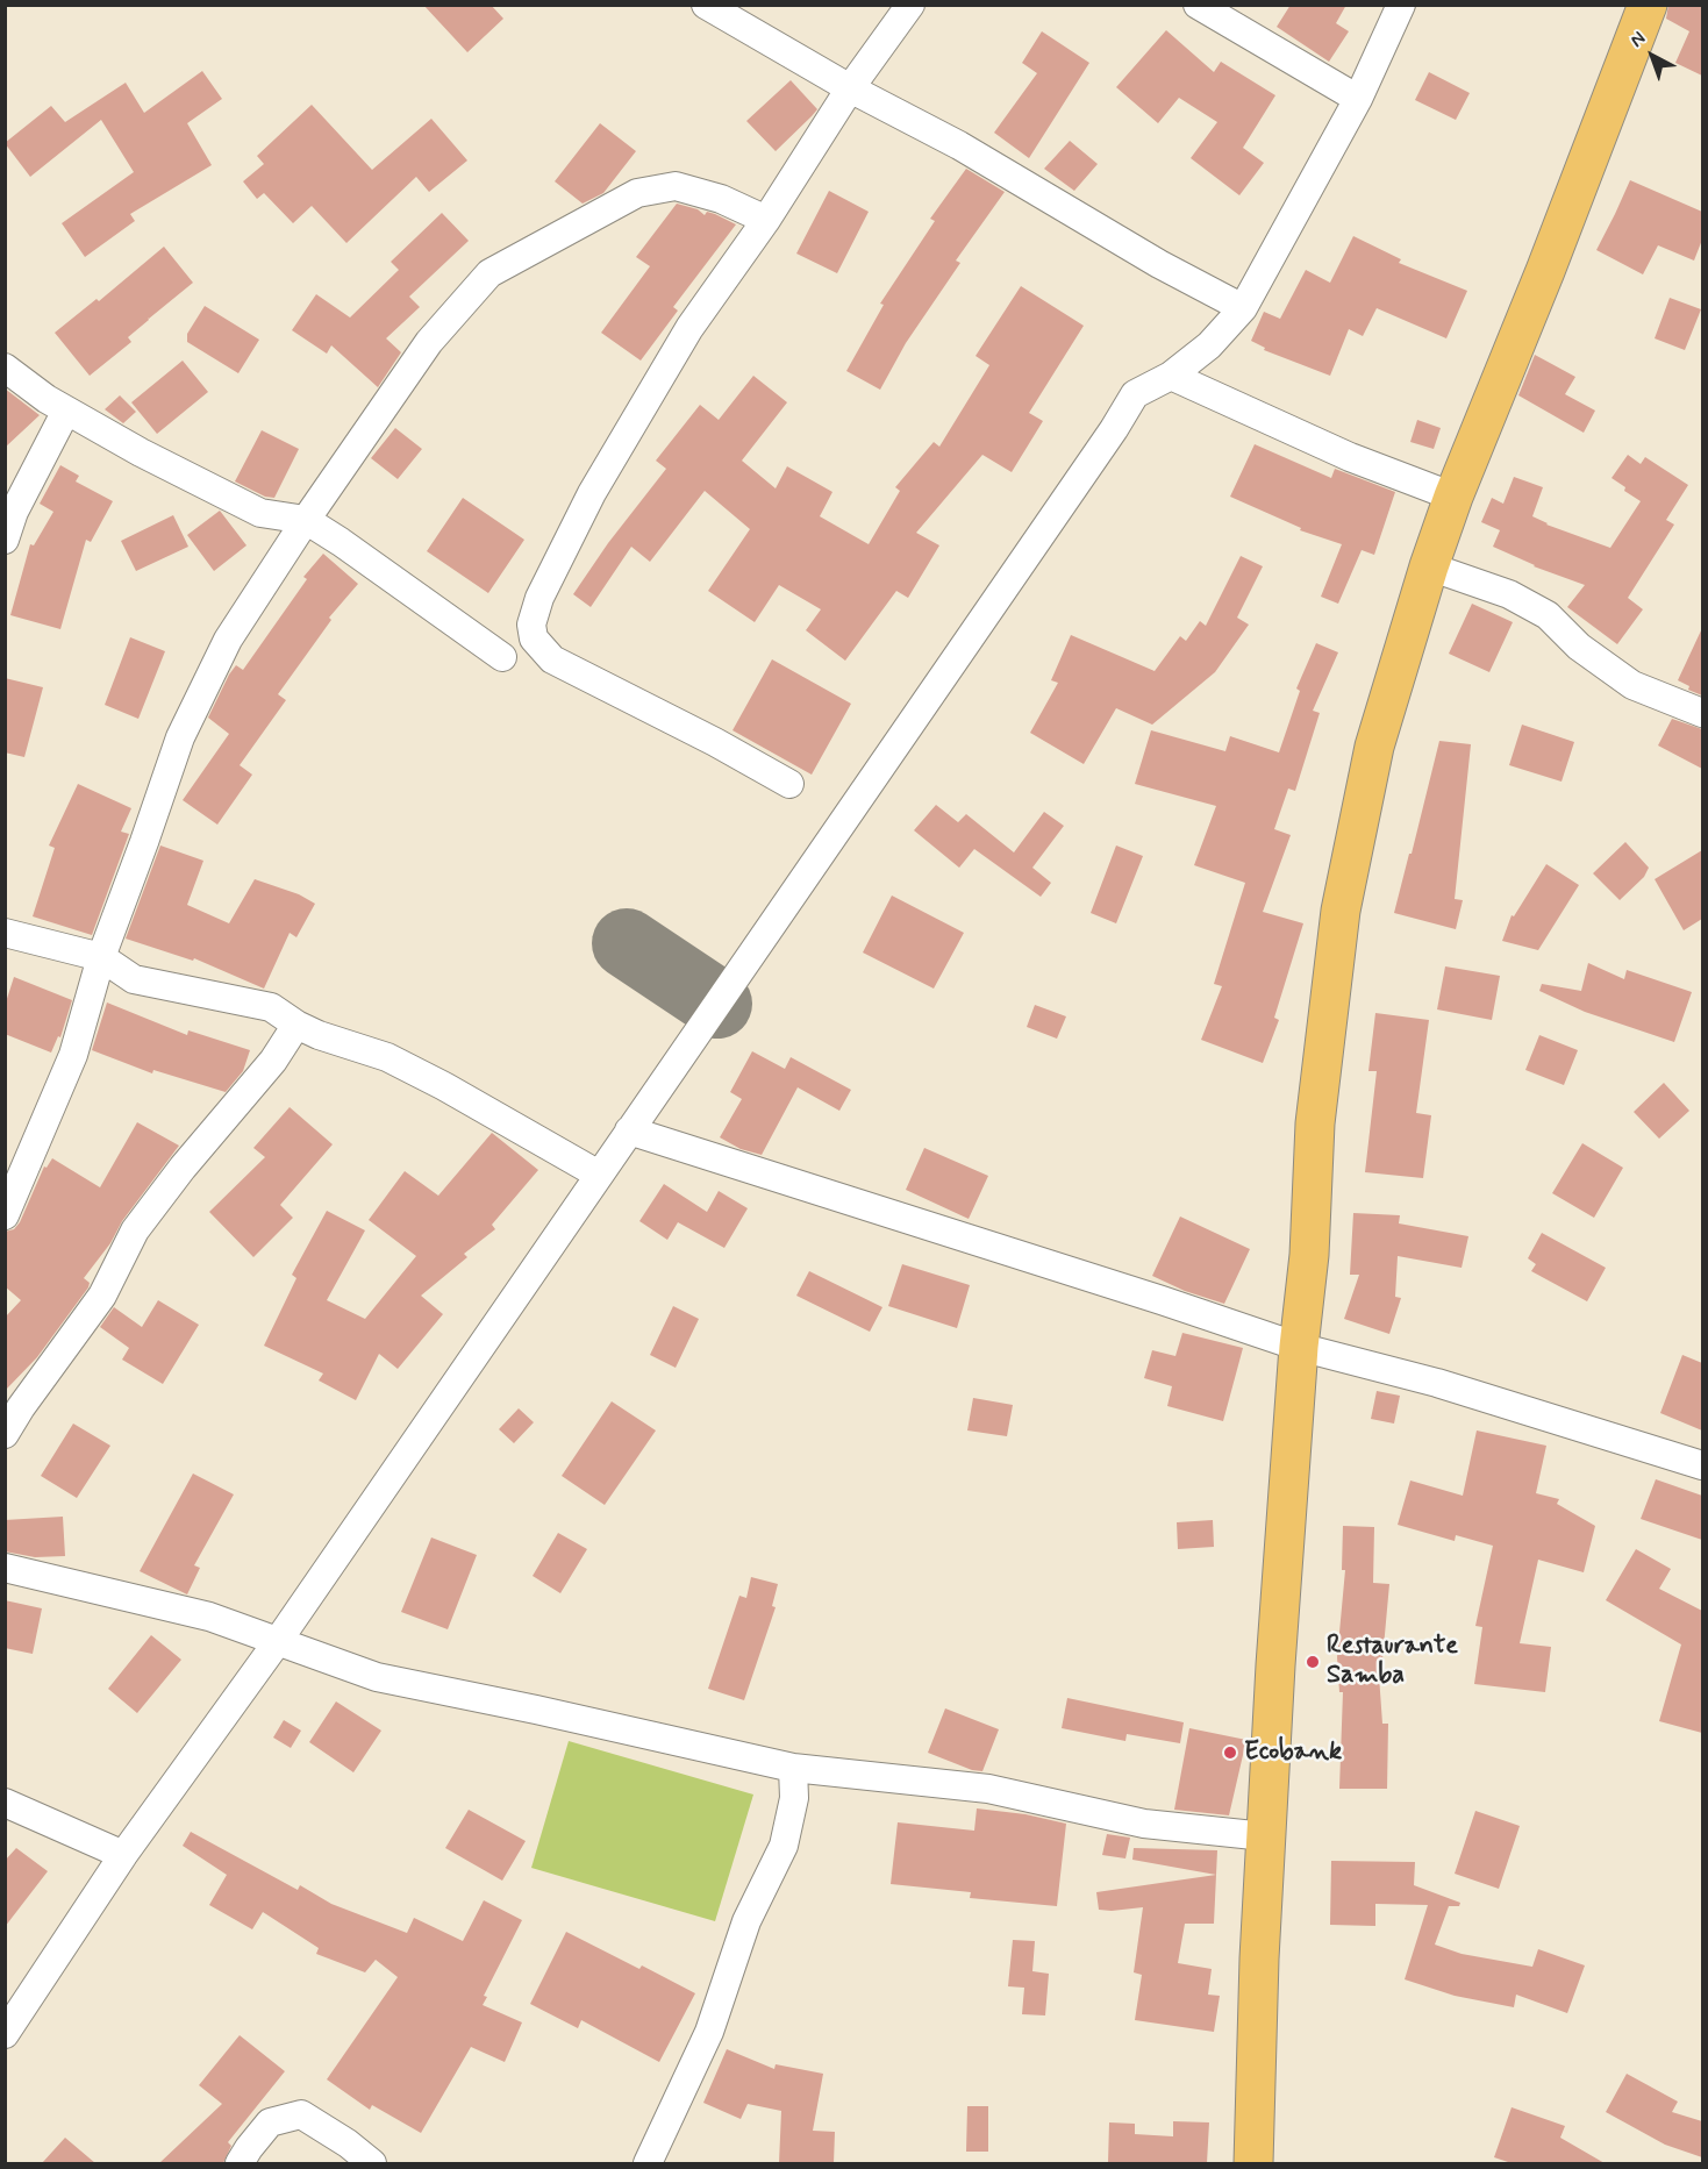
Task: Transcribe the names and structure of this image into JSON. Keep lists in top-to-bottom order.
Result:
{
  "places": ["Restaurante Samba", "Ecobank"],
  "north": "top left"
}
